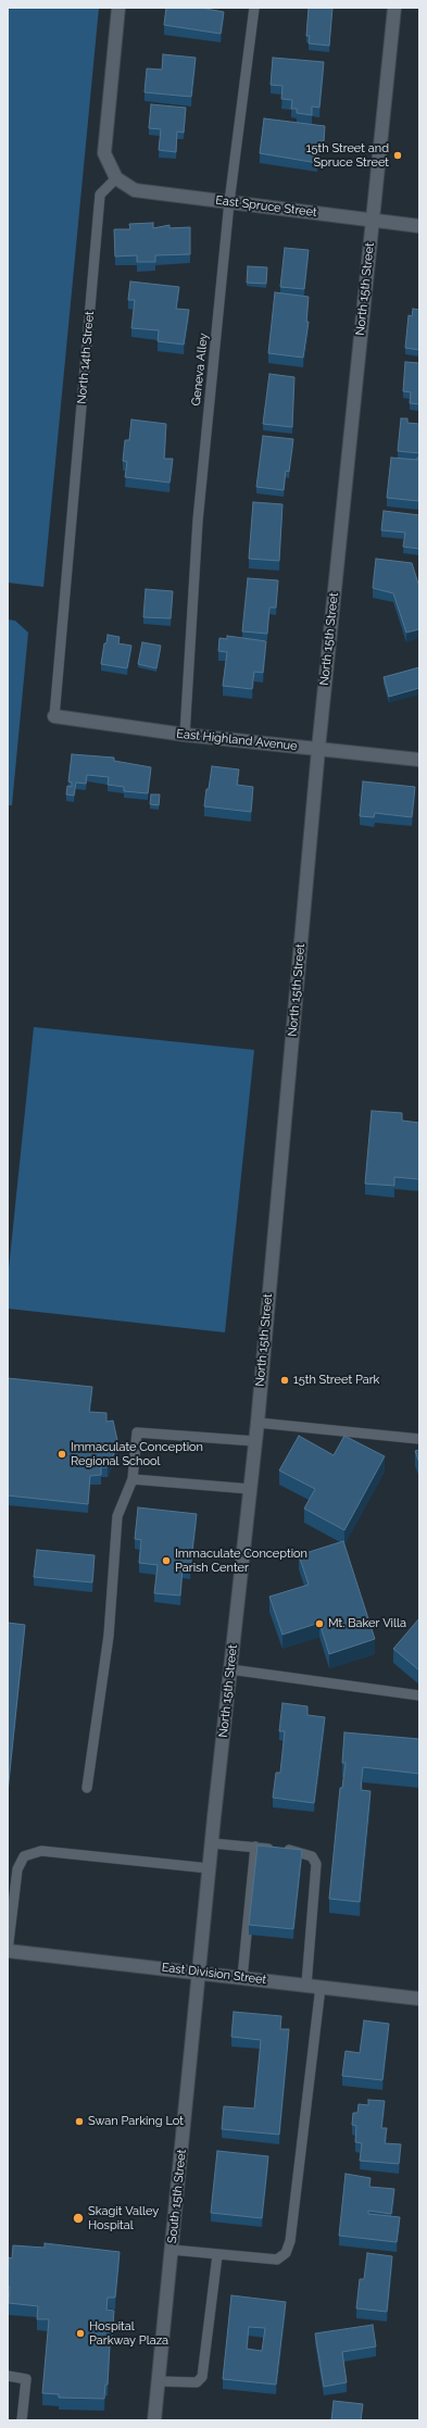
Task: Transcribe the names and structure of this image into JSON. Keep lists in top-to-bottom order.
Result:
{
  "streets": {
    "street": [
      "East Spruce Street",
      "North 15th Street",
      "East Highland Avenue",
      "East Division Street",
      "South 15th Street"
    ],
    "lane": ["North 14th Street", "Geneva Alley"]
  },
  "crossings": [
    ["East Spruce Street", "North 15th Street"],
    ["East Spruce Street", "North 14th Street"],
    ["East Spruce Street", "Geneva Alley"],
    ["North 15th Street", "East Highland Avenue"],
    ["North 15th Street", "East Division Street"],
    ["North 15th Street", "South 15th Street"],
    ["North 14th Street", "East Highland Avenue"],
    ["Geneva Alley", "East Highland Avenue"],
    ["East Division Street", "South 15th Street"]
  ],
  "places": [
    "15th Street and Spruce Street",
    "15th Street Park",
    "Immaculate Conception Regional School",
    "Immaculate Conception Parish Center",
    "Mt. Baker Villa",
    "Swan Parking Lot",
    "Skagit Valley Hospital",
    "Hospital Parkway Plaza"
  ]
}
